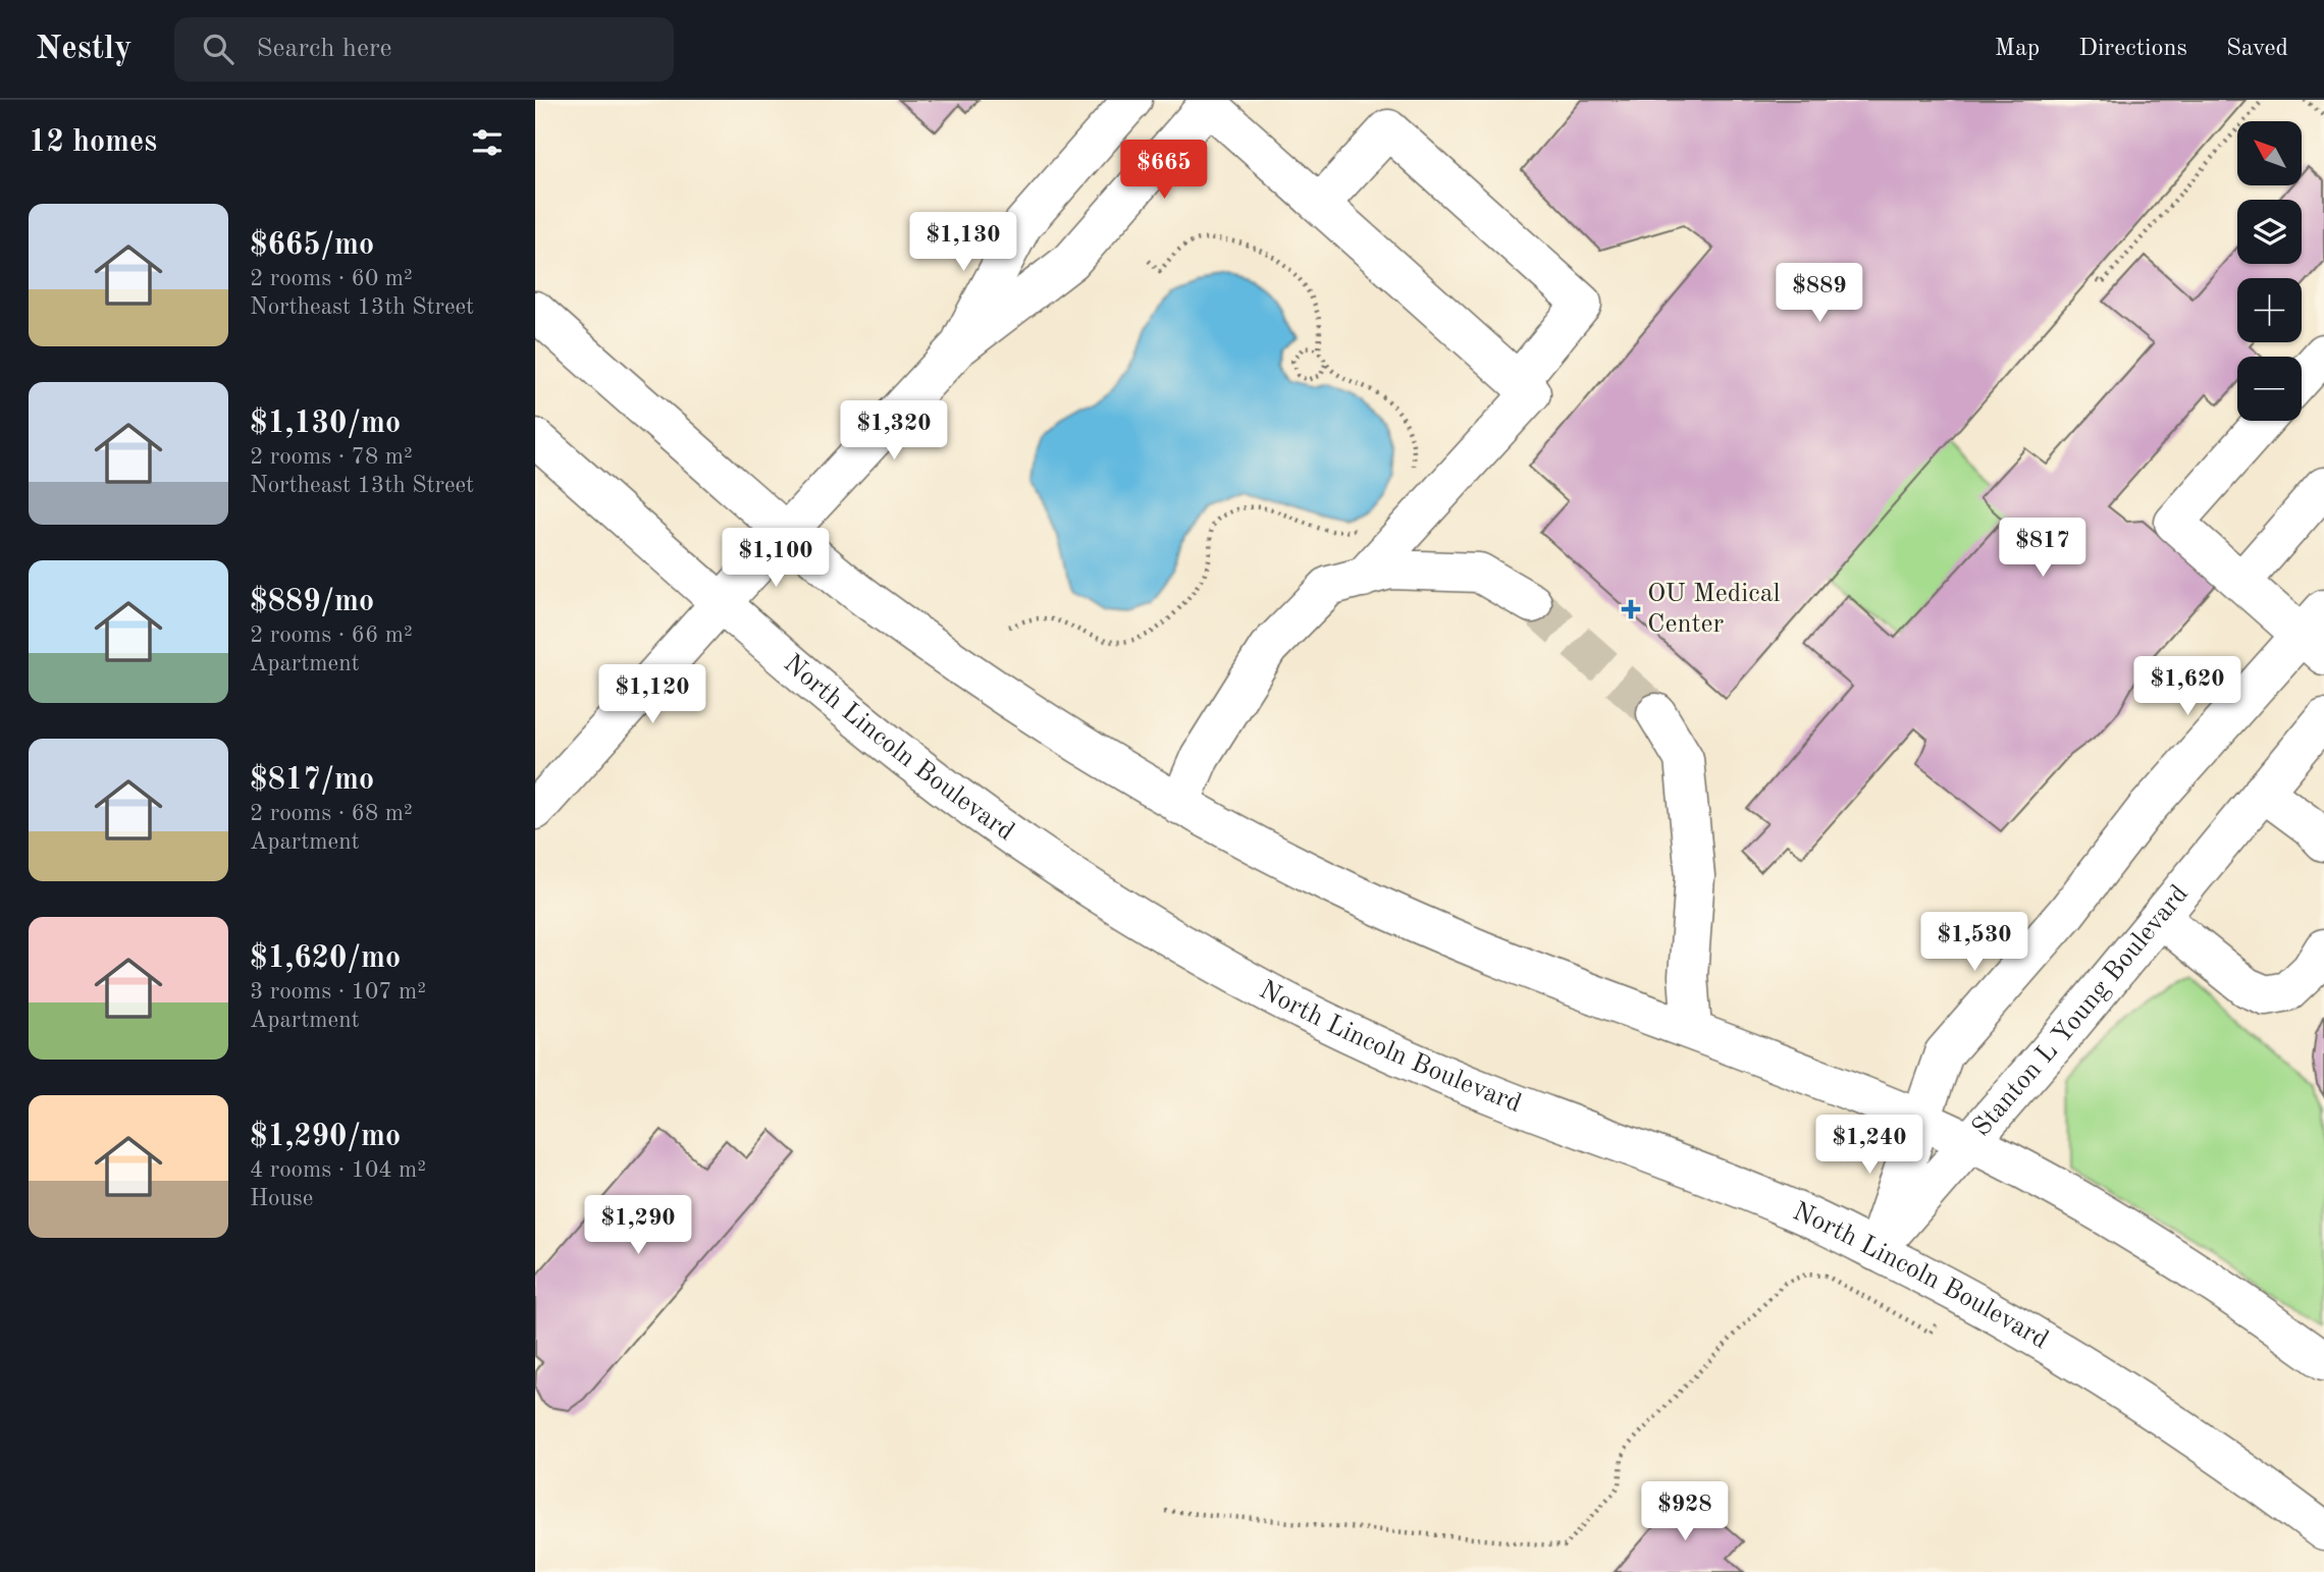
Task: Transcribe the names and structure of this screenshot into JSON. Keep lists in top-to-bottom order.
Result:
{
  "streets": {
    "main road": ["North Lincoln Boulevard", "Stanton L Young Boulevard"]
  },
  "crossings": [
    ["North Lincoln Boulevard", "Stanton L Young Boulevard"]
  ],
  "places": {
    "health": ["OU Medical Center"]
  },
  "north": "top left",
  "page": {
    "header": "Nestly",
    "search": "Search here",
    "nav": ["Map", "Directions", "Saved"],
    "heading": "12 homes",
    "map_buttons": ["+", "−"],
    "price": [
      "$665",
      "$1,130",
      "$889",
      "$1,320",
      "$817",
      "$1,100",
      "$1,620",
      "$1,120",
      "$1,530",
      "$1,240",
      "$1,290",
      "$928"
    ],
    "list": [
      {
        "name": "$665/mo",
        "note": "2 rooms · 60 m² · Northeast 13th Street"
      },
      {
        "name": "$1,130/mo",
        "note": "2 rooms · 78 m² · Northeast 13th Street"
      },
      {
        "name": "$889/mo",
        "note": "2 rooms · 66 m² · Apartment"
      },
      {
        "name": "$817/mo",
        "note": "2 rooms · 68 m² · Apartment"
      },
      {
        "name": "$1,620/mo",
        "note": "3 rooms · 107 m² · Apartment"
      },
      {
        "name": "$1,290/mo",
        "note": "4 rooms · 104 m² · House"
      }
    ]
  }
}
